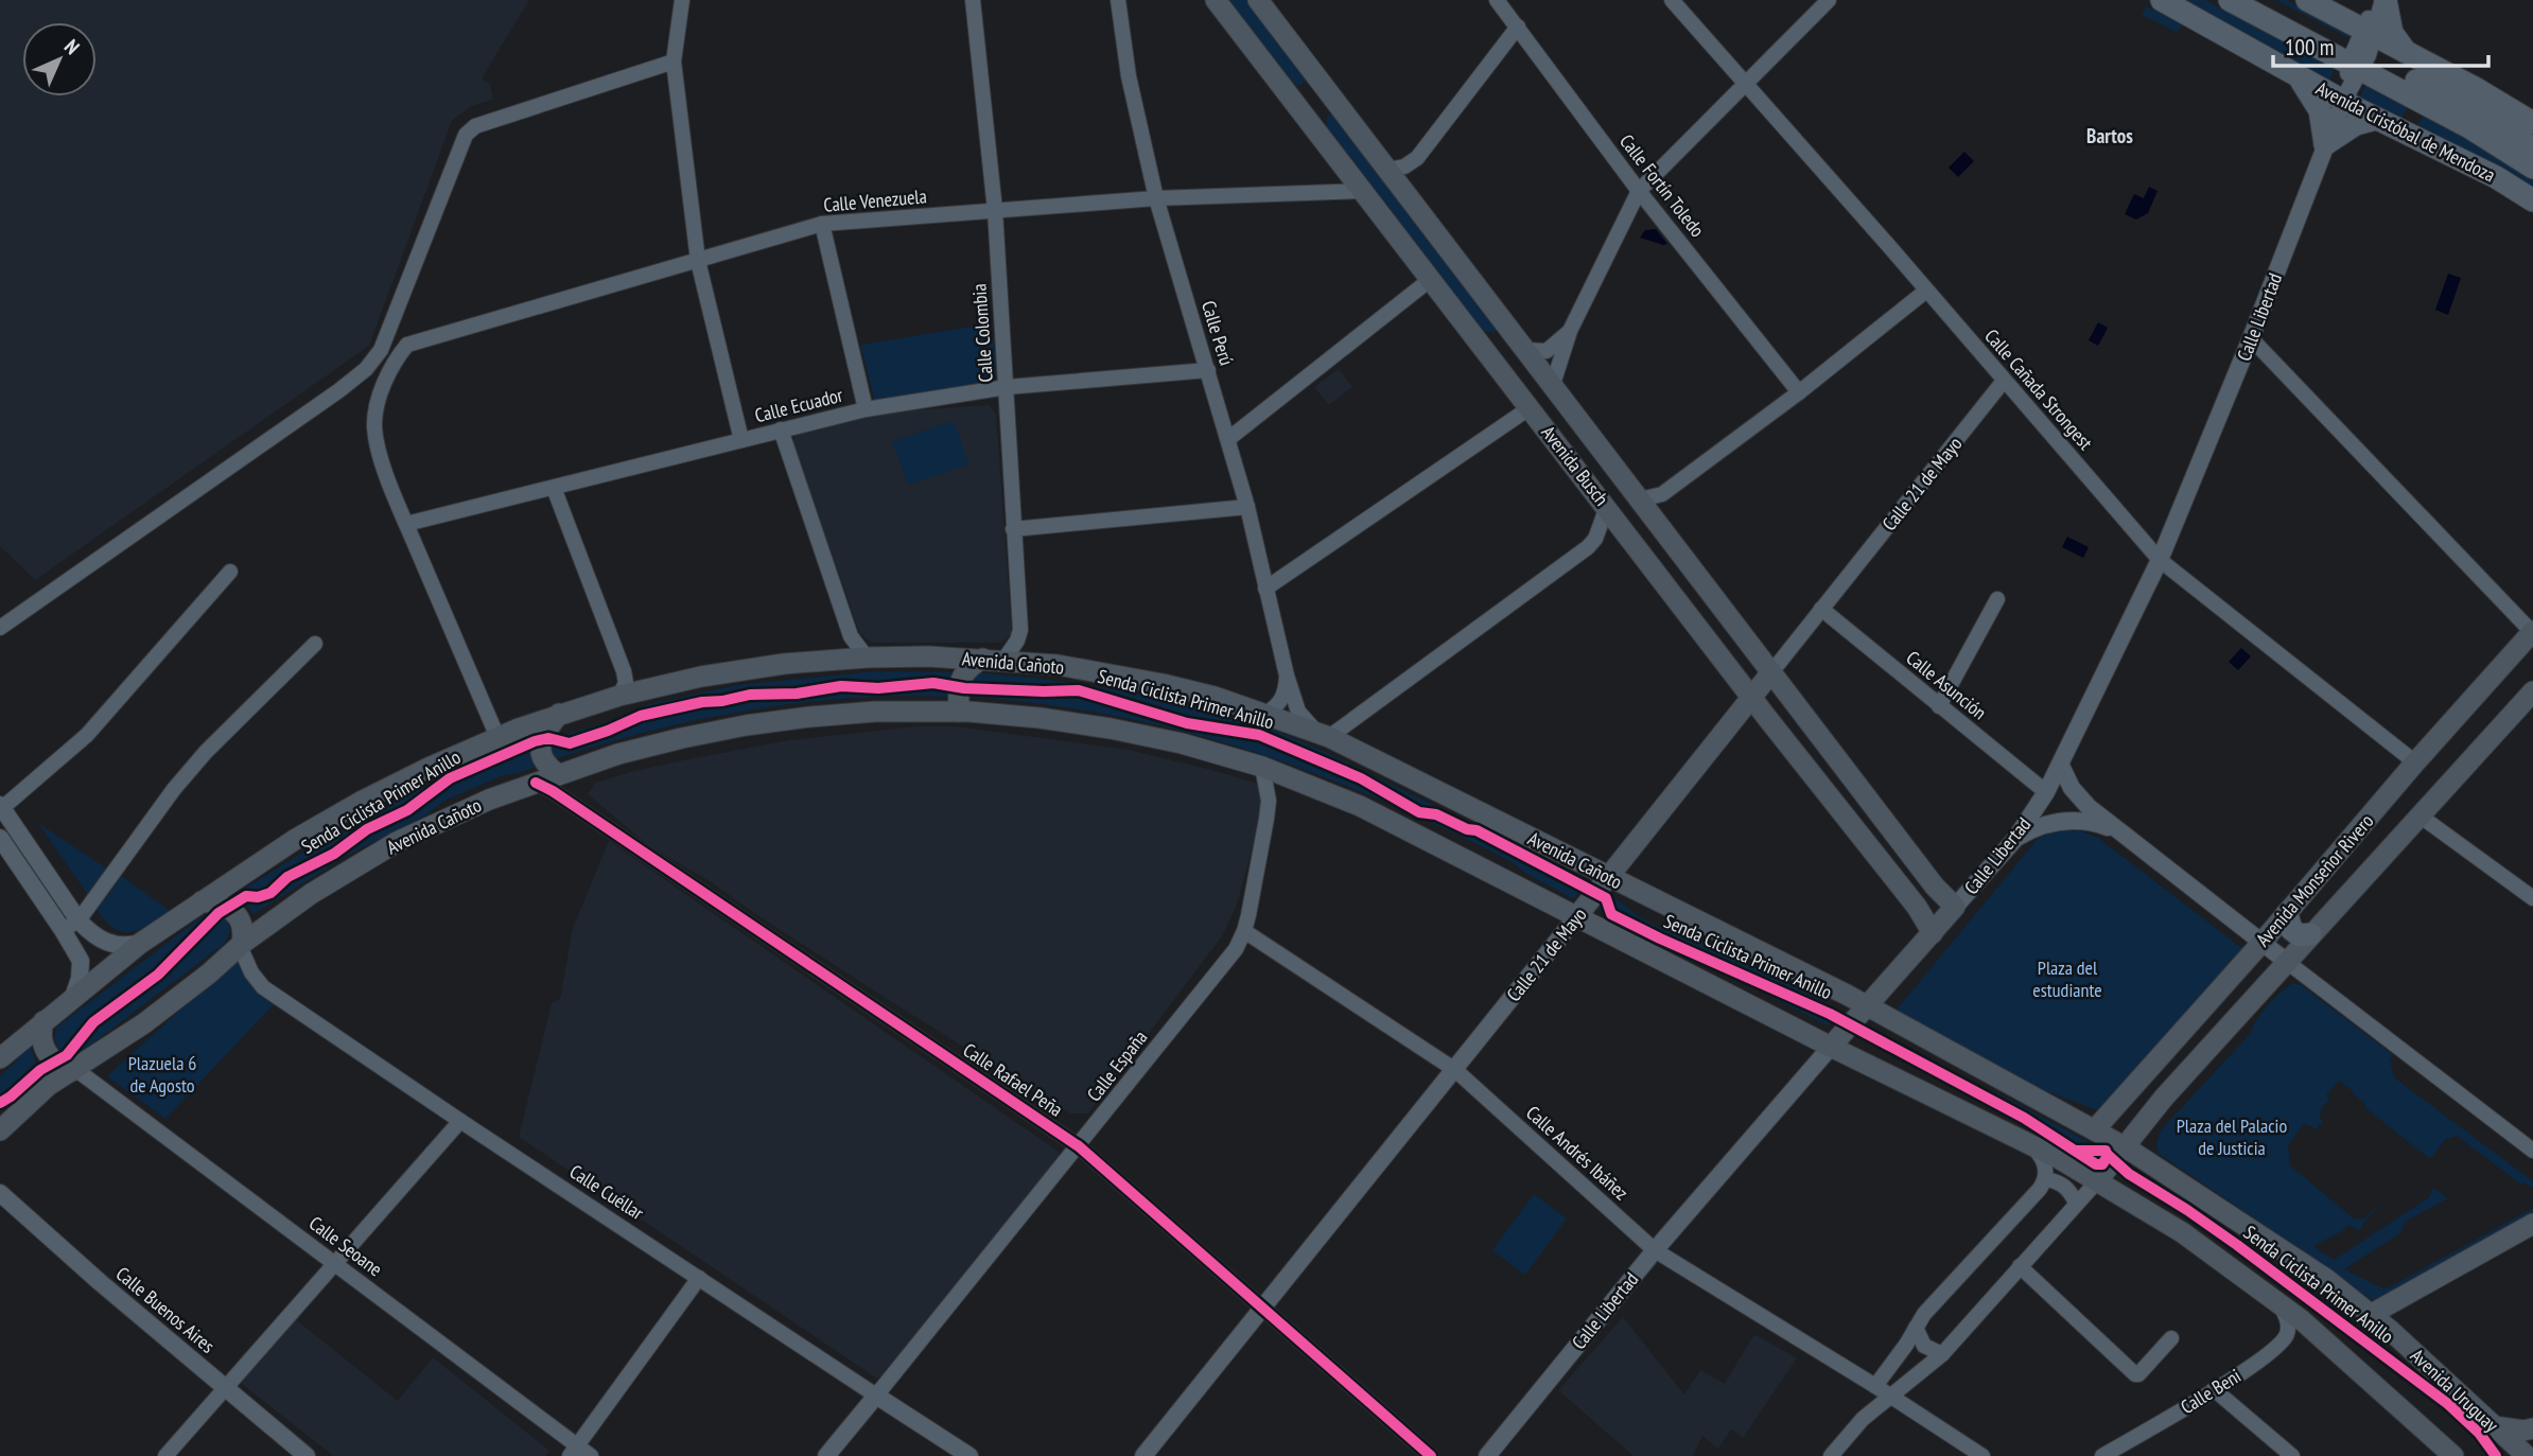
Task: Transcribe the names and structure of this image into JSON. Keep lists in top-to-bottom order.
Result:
{
  "streets": {
    "main road": [
      "Avenida Cristóbal de Mendoza",
      "Calle Libertad",
      "Avenida Busch",
      "Calle 21 de Mayo",
      "Avenida Cañoto",
      "Avenida Monseñor Rivero",
      "Avenida Uruguay"
    ],
    "street": [
      "Calle Fortín Toledo",
      "Calle Venezuela",
      "Calle Colombia",
      "Calle Perú",
      "Calle Cañada Strongest",
      "Calle Ecuador",
      "Calle Asunción",
      "Calle España",
      "Calle Rafael Peña",
      "Calle Andrés Ibáñez",
      "Calle Cuéllar",
      "Calle Seoane",
      "Calle Buenos Aires",
      "Calle Beni"
    ],
    "cycle path": ["Senda Ciclista Primer Anillo"]
  },
  "crossings": [
    ["Avenida Cristóbal de Mendoza", "Calle Libertad"],
    ["Calle Venezuela", "Calle Colombia"],
    ["Calle Venezuela", "Calle Perú"],
    ["Calle Venezuela", "Avenida Busch"],
    ["Calle Libertad", "Calle Cañada Strongest"],
    ["Calle Libertad", "Avenida Busch"],
    ["Calle Libertad", "Avenida Cañoto"],
    ["Calle Libertad", "Calle Asunción"],
    ["Calle Libertad", "Calle Andrés Ibáñez"],
    ["Calle Colombia", "Calle Ecuador"],
    ["Calle Colombia", "Avenida Cañoto"],
    ["Calle Perú", "Calle Ecuador"],
    ["Calle Perú", "Avenida Cañoto"],
    ["Calle Cañada Strongest", "Calle 21 de Mayo"],
    ["Calle Cañada Strongest", "Avenida Monseñor Rivero"],
    ["Avenida Busch", "Calle 21 de Mayo"],
    ["Calle 21 de Mayo", "Avenida Cañoto"],
    ["Calle 21 de Mayo", "Calle Asunción"],
    ["Calle 21 de Mayo", "Calle Rafael Peña"],
    ["Calle 21 de Mayo", "Calle Andrés Ibáñez"],
    ["Avenida Cañoto", "Avenida Monseñor Rivero"],
    ["Avenida Cañoto", "Calle España"],
    ["Avenida Cañoto", "Calle Rafael Peña"],
    ["Avenida Cañoto", "Calle Cuéllar"],
    ["Avenida Cañoto", "Calle Seoane"],
    ["Avenida Cañoto", "Avenida Uruguay"],
    ["Avenida Monseñor Rivero", "Avenida Uruguay"],
    ["Calle España", "Calle Rafael Peña"],
    ["Calle España", "Calle Andrés Ibáñez"],
    ["Calle España", "Calle Cuéllar"]
  ],
  "districts": ["Bartos"],
  "parks": ["Plaza del estudiante", "Plazuela 6 de Agosto", "Plaza del Palacio de Justicia"],
  "scale_bar": "100 m",
  "north": "top right"
}
